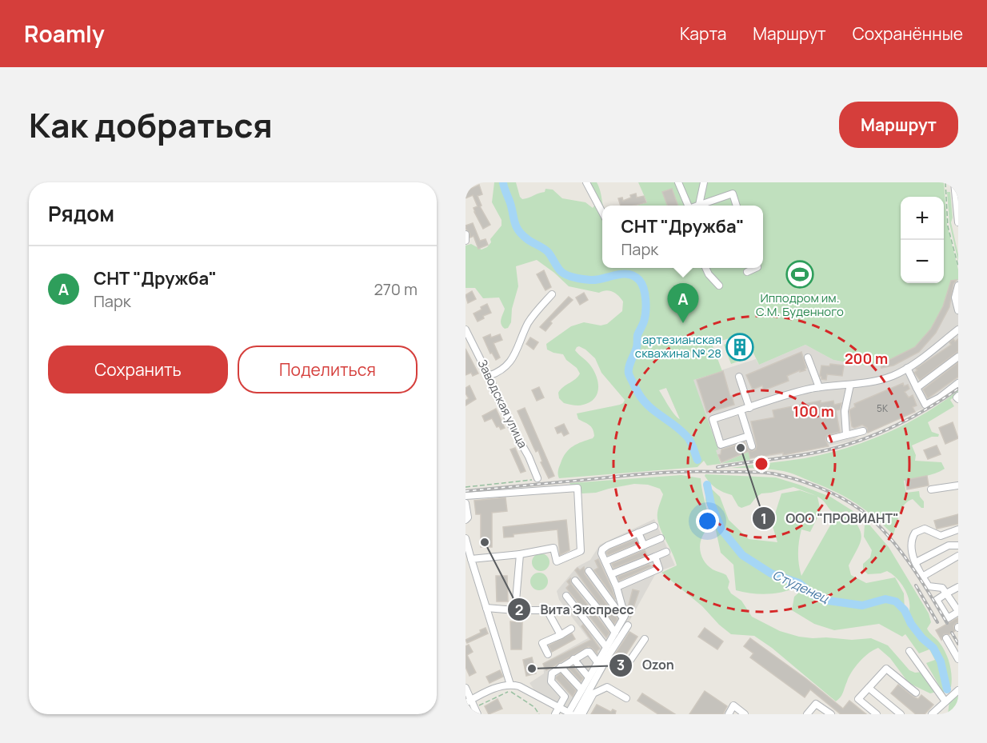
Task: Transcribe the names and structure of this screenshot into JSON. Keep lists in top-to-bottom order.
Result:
{
  "streets": {
    "street": ["Заводская улица"]
  },
  "water": ["Студенец"],
  "places": {
    "sports": ["Ипподром им. С.М. Буденного"],
    "building": ["артезианская скважина № 28"],
    "other": ["ООО \"ПРОВИАНТ\"", "Вита Экспресс", "Ozon"]
  },
  "house_numbers": ["5К"],
  "page": {
    "header": "Roamly",
    "nav": ["Карта", "Маршрут", "Сохранённые"],
    "title": "Как добраться",
    "buttons": [
      "Маршрут",
      ["Сохранить", "Поделиться"]
    ],
    "heading": "Рядом",
    "map_buttons": ["+", "−"],
    "popup": ["СНТ \"Дружба\"", "Парк"],
    "list": [
      {
        "mark": "A",
        "name": "СНТ \"Дружба\"",
        "note": "Парк",
        "value": "270 m"
      }
    ],
    "pins": "A"
  },
  "rings": ["200 m", "100 m"]
}
